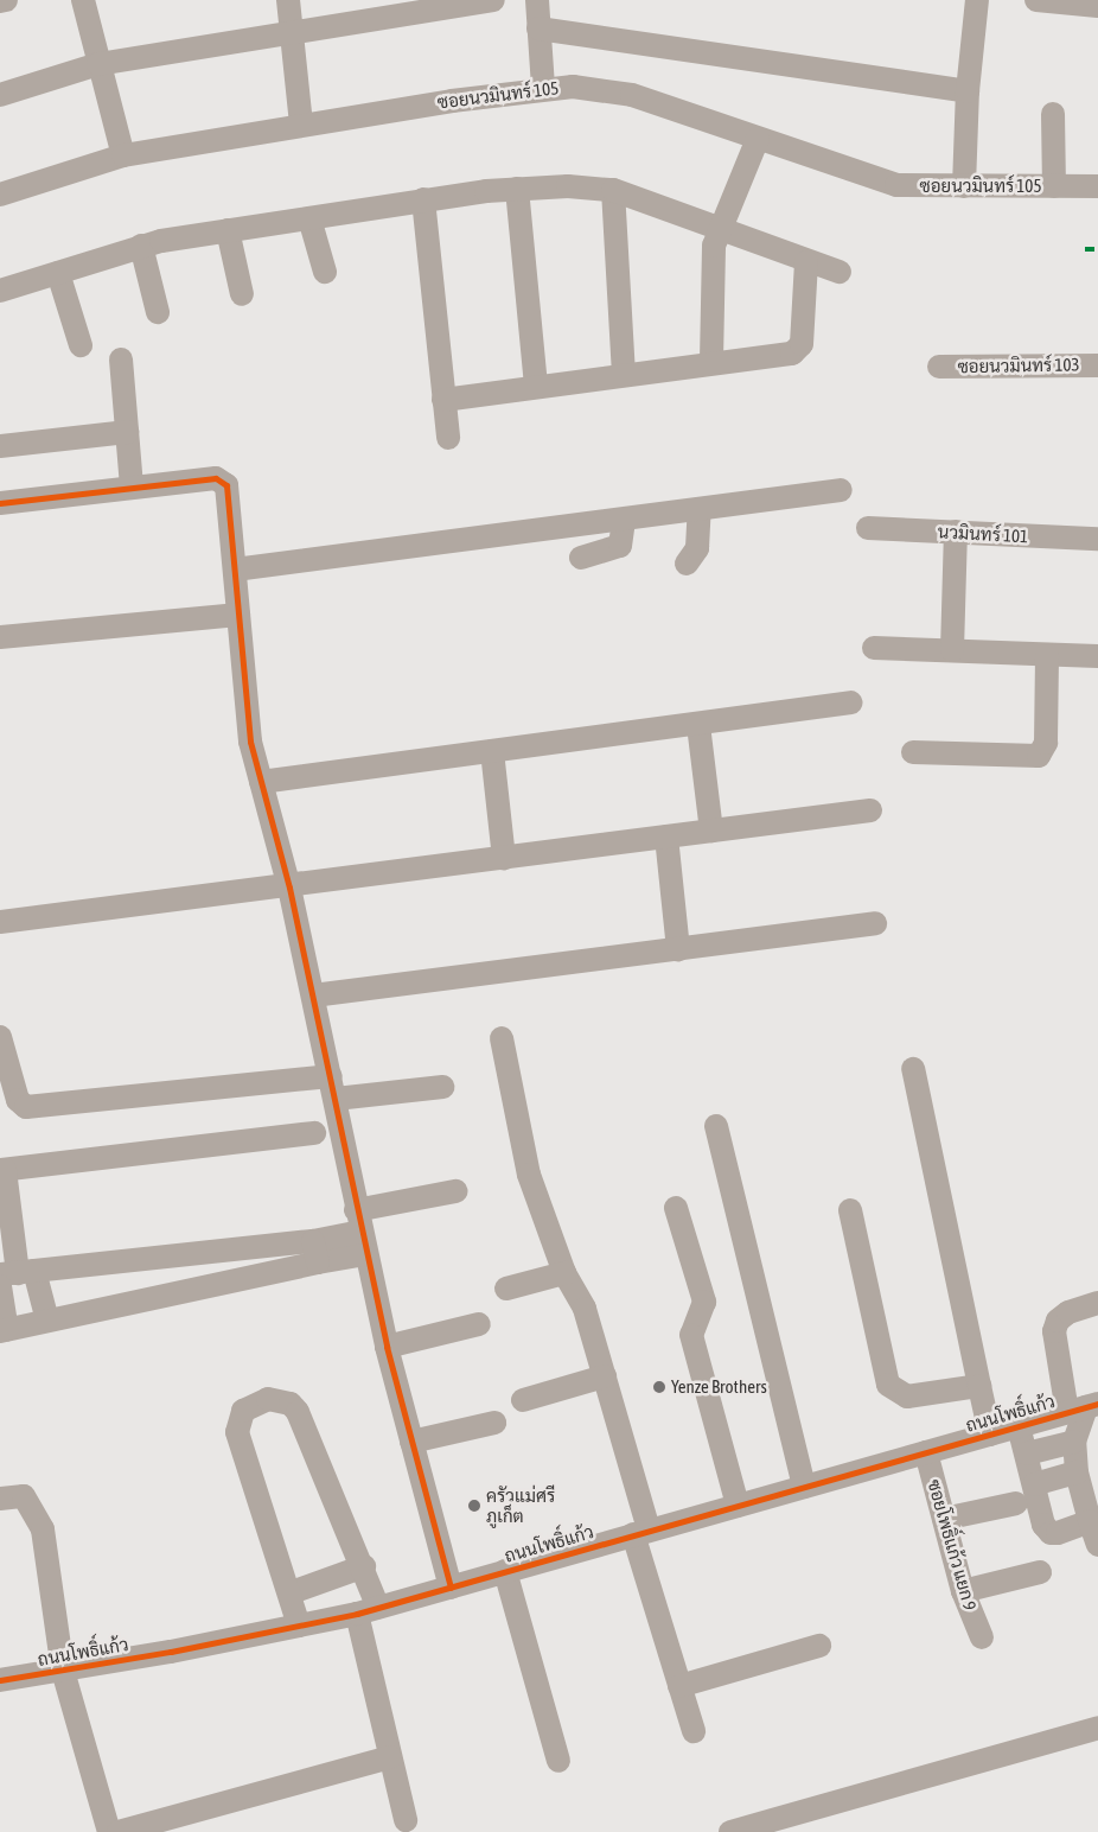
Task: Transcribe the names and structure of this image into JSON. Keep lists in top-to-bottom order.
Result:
{
  "streets": {
    "street": [
      "ซอยนวมินทร์ 105",
      "ซอยนวมินทร์ 103",
      "นวมินทร์ 101",
      "ถนนโพธิ์แก้ว",
      "ซอยโพธิ์เเก้ว แยก 9"
    ]
  },
  "crossings": [
    ["ถนนโพธิ์แก้ว", "ซอยโพธิ์เเก้ว แยก 9"]
  ],
  "places": ["Yenze Brothers", "ครัวแม่ศรี ภูเก็ต"]
}
